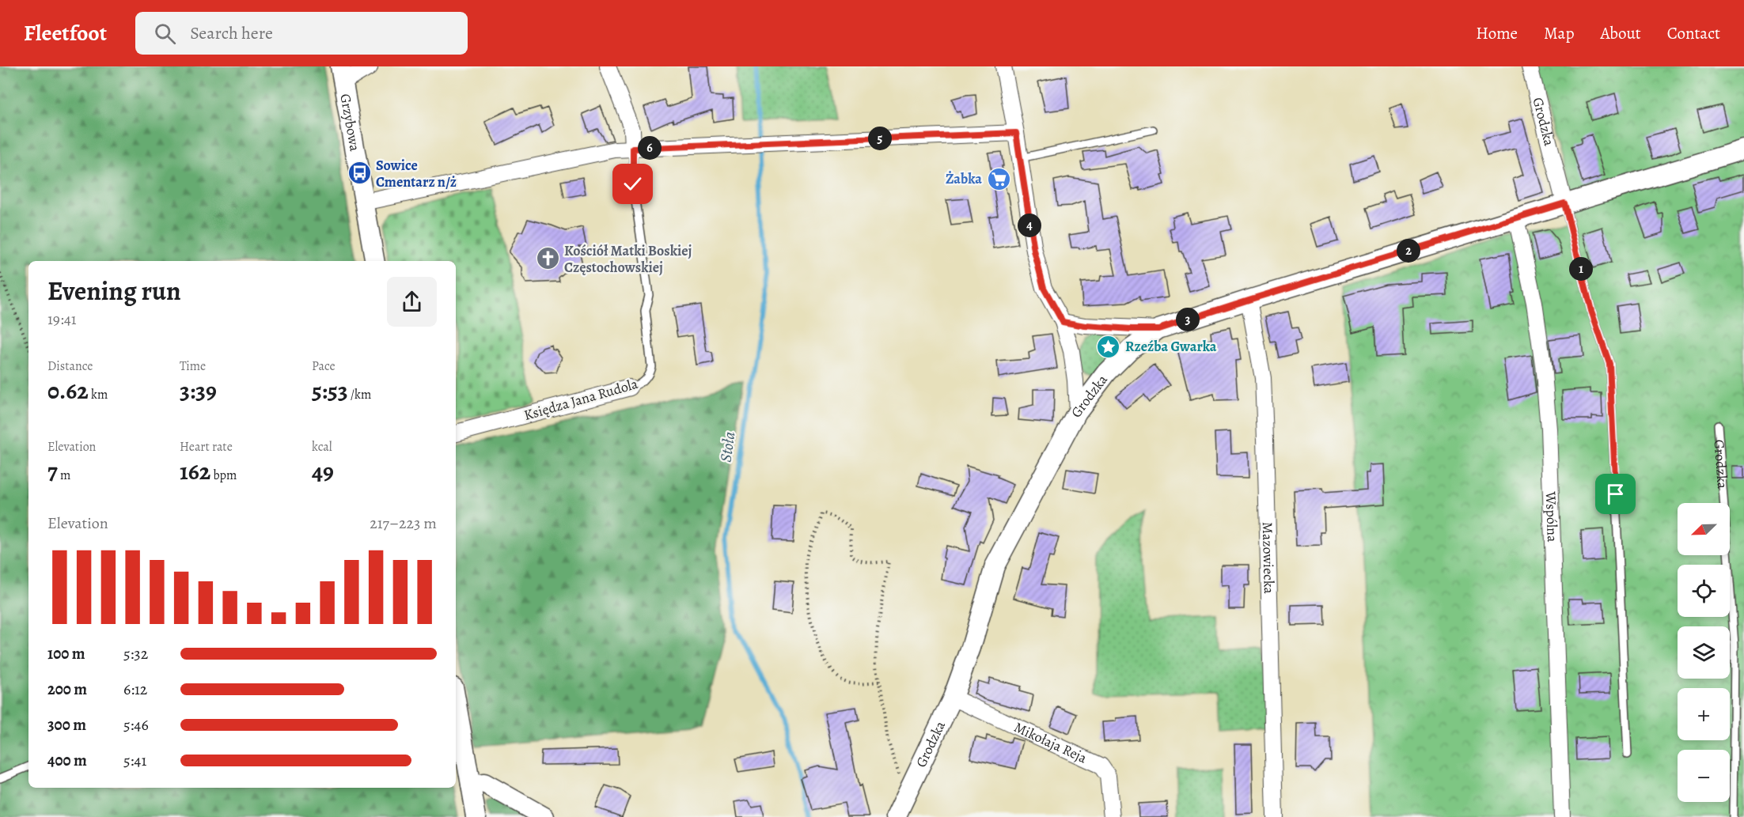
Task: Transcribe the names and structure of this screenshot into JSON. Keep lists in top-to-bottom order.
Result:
{
  "streets": {
    "street": [
      "Grodzka",
      "Grzybowa",
      "Księdza Jana Rudola",
      "Wspólna",
      "Mazowiecka",
      "Mikołaja Reja"
    ]
  },
  "crossings": [
    ["Grodzka", "Wspólna"],
    ["Grodzka", "Mazowiecka"],
    ["Grodzka", "Mikołaja Reja"]
  ],
  "water": ["Stoła"],
  "places": {
    "bus stop": ["Sowice Cmentarz n/ż"],
    "supermarket": ["Żabka"],
    "church": ["Kościół Matki Boskiej Częstochowskiej"],
    "place": ["Rzeźba Gwarka"]
  },
  "north": "bottom left",
  "page": {
    "header": "Fleetfoot",
    "search": "Search here",
    "nav": [
      "Home",
      "Map",
      "About",
      "Contact"
    ],
    "pins": [
      "5",
      "6",
      "4",
      "2",
      "1",
      "3"
    ],
    "heading": ["Evening run", "19:41"],
    "stats": [
      ["Distance", "0.62 km"],
      ["Time", "3:39"],
      ["Pace", "5:53 /km"],
      ["Elevation", "7 m"],
      ["Heart rate", "162 bpm"],
      ["kcal", "49"]
    ],
    "map_buttons": ["+", "−"],
    "chart": ["Elevation", "217–223 m"],
    "list": [
      {
        "name": "100 m",
        "note": "5:32"
      },
      {
        "name": "200 m",
        "note": "6:12"
      },
      {
        "name": "300 m",
        "note": "5:46"
      },
      {
        "name": "400 m",
        "note": "5:41"
      }
    ]
  }
}
